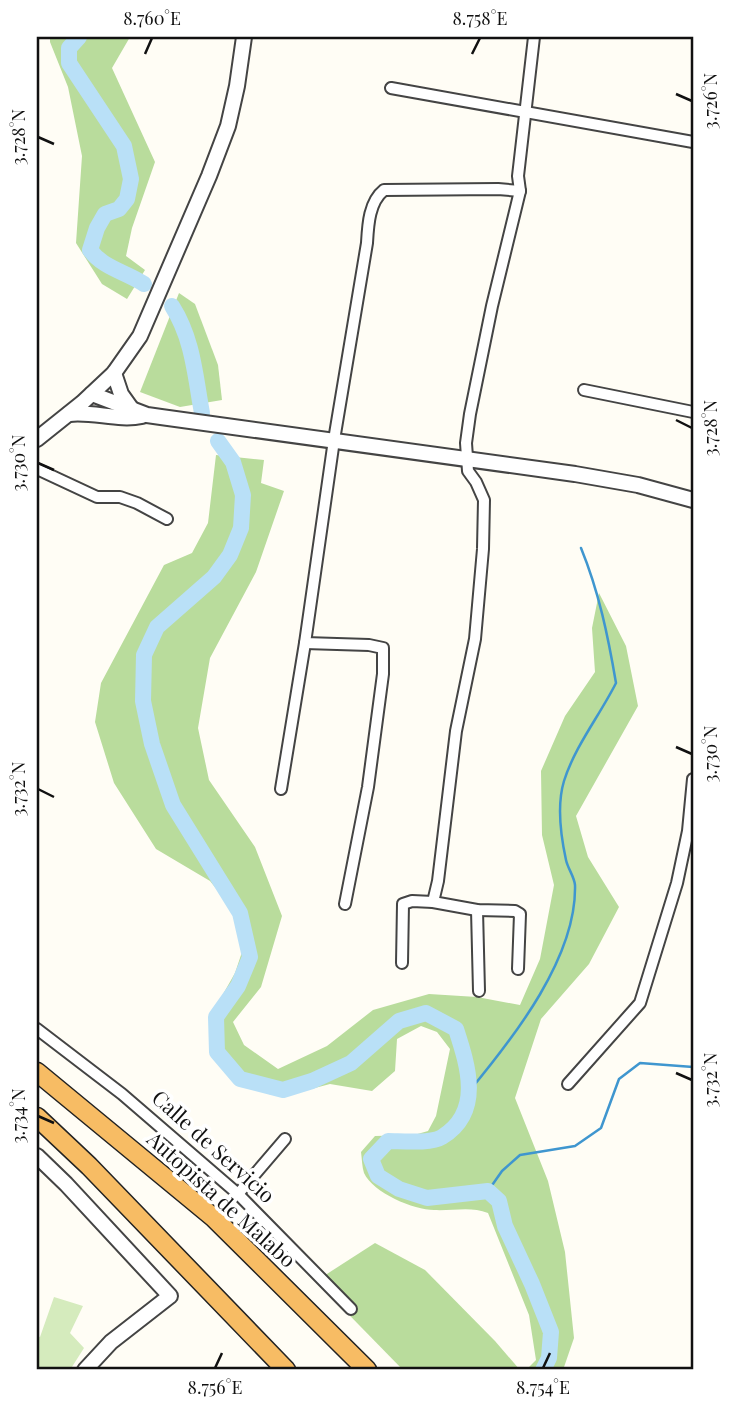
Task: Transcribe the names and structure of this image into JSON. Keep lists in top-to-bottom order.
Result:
{
  "streets": {
    "highway": ["Autopista de Malabo"],
    "street": ["Calle de Servicio"]
  },
  "coordinates": [
    "8.760°E",
    "8.758°E",
    "3.726°N",
    "3.728°N",
    "3.730°N",
    "3.732°N",
    "3.734°N",
    "8.756°E",
    "8.754°E"
  ]
}
